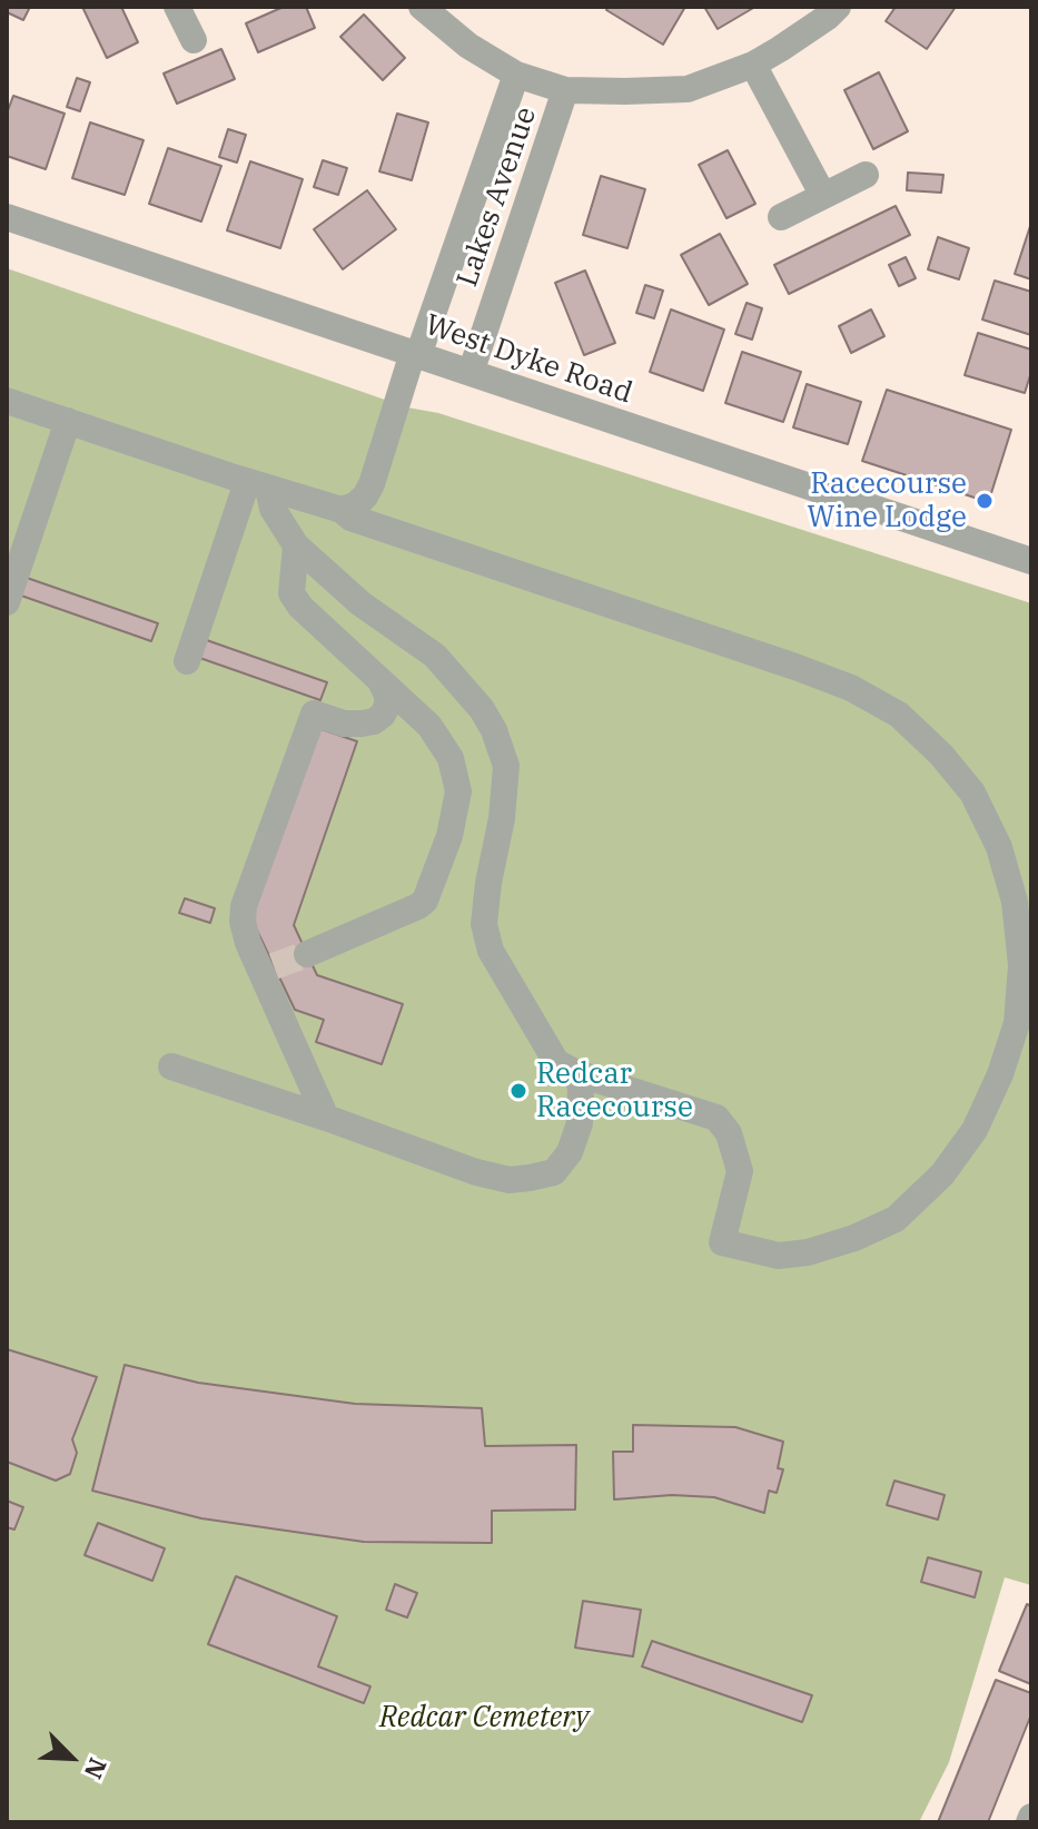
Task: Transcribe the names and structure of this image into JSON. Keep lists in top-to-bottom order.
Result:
{
  "streets": {
    "street": ["Lakes Avenue", "West Dyke Road"]
  },
  "crossings": [
    ["Lakes Avenue", "West Dyke Road"]
  ],
  "parks": ["Redcar Cemetery"],
  "places": ["Racecourse Wine Lodge", "Redcar Racecourse"],
  "north": "bottom right"
}
